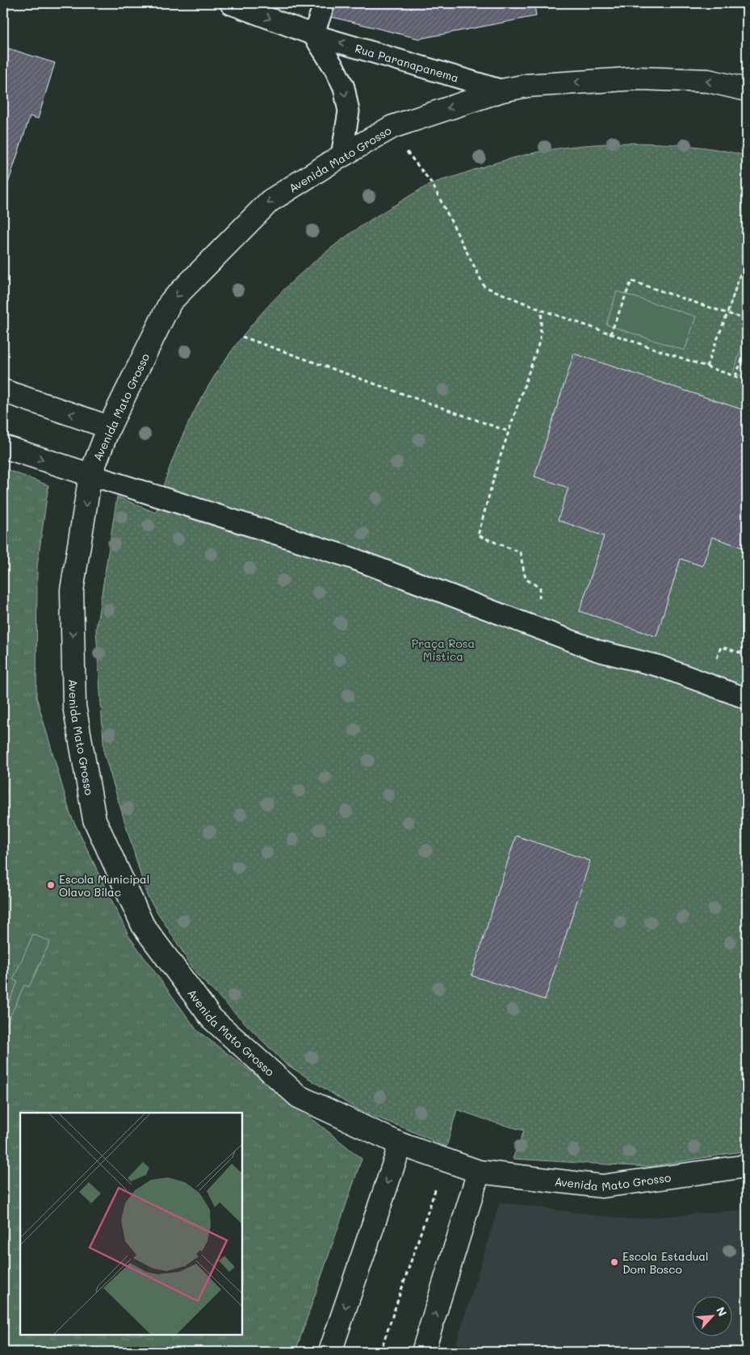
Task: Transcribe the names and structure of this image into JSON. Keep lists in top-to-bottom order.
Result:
{
  "streets": {
    "main road": ["Avenida Mato Grosso"],
    "lane": ["Rua Paranapanema"]
  },
  "crossings": [
    ["Rua Paranapanema", "Avenida Mato Grosso"]
  ],
  "parks": ["Praça Rosa Mística"],
  "places": ["Escola Municipal Olavo Bilac", "Escola Estadual Dom Bosco"],
  "north": "top right"
}
